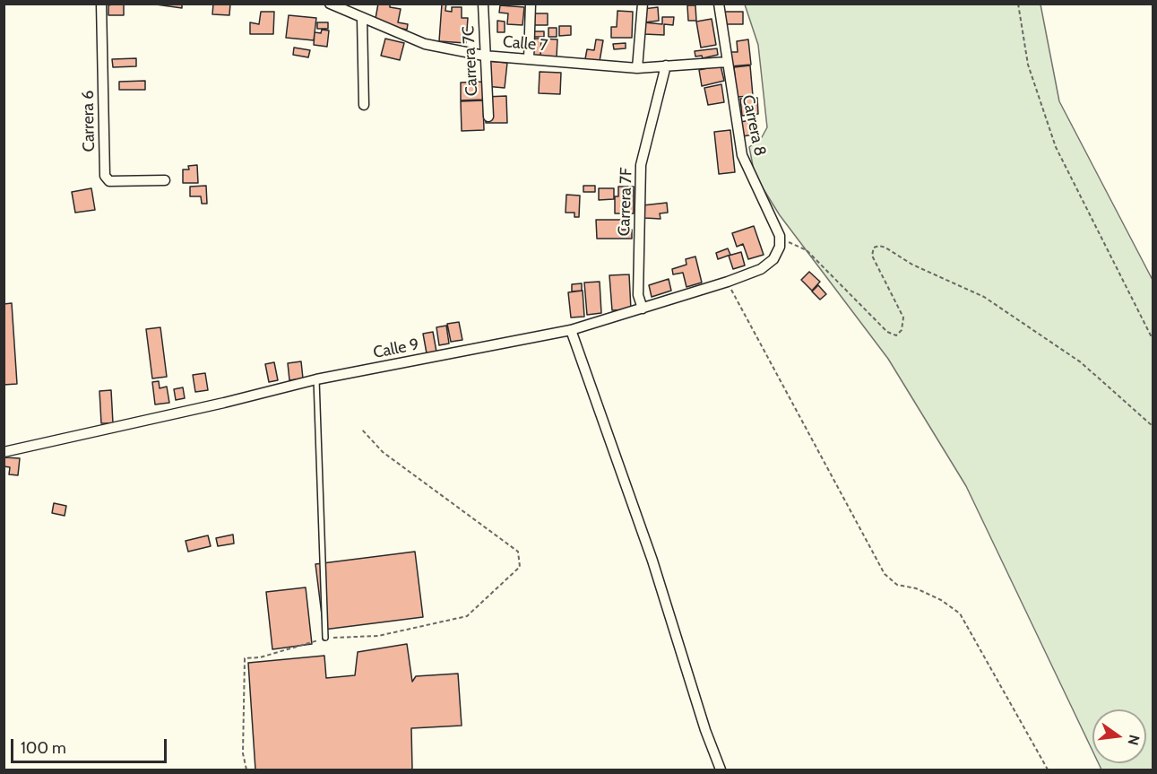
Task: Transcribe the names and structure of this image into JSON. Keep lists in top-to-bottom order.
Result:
{
  "streets": {
    "street": [
      "Calle 7",
      "Carrera 7C",
      "Carrera 6",
      "Carrera 8",
      "Carrera 7F",
      "Calle 9"
    ]
  },
  "crossings": [
    ["Calle 7", "Carrera 7C"],
    ["Calle 7", "Carrera 8"],
    ["Calle 7", "Carrera 7F"],
    ["Carrera 8", "Calle 9"],
    ["Carrera 7F", "Calle 9"]
  ],
  "scale_bar": "100 m",
  "north": "right"
}
